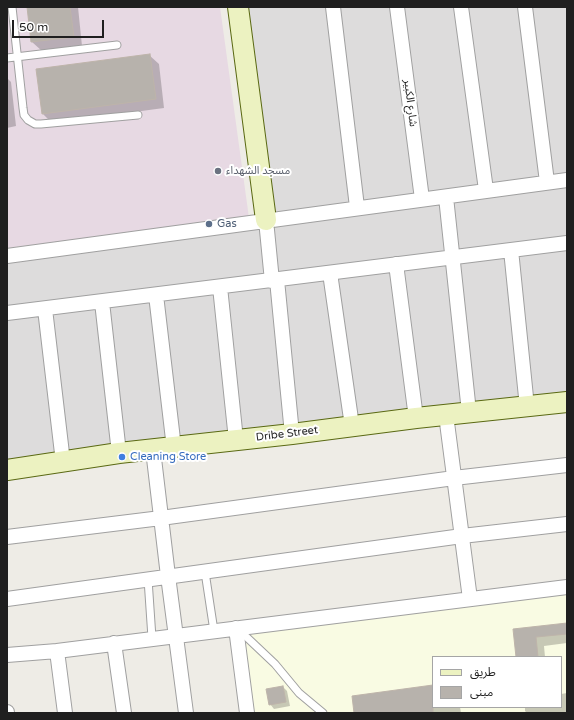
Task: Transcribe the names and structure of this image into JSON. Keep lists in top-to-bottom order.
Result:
{
  "streets": {
    "street": ["شارع الكبير", "Dribe Street"]
  },
  "places": ["مسجد الشهداء", "Gas", "Cleaning Store"],
  "legend": ["طريق", "مبنى"],
  "scale_bar": "50 m"
}
